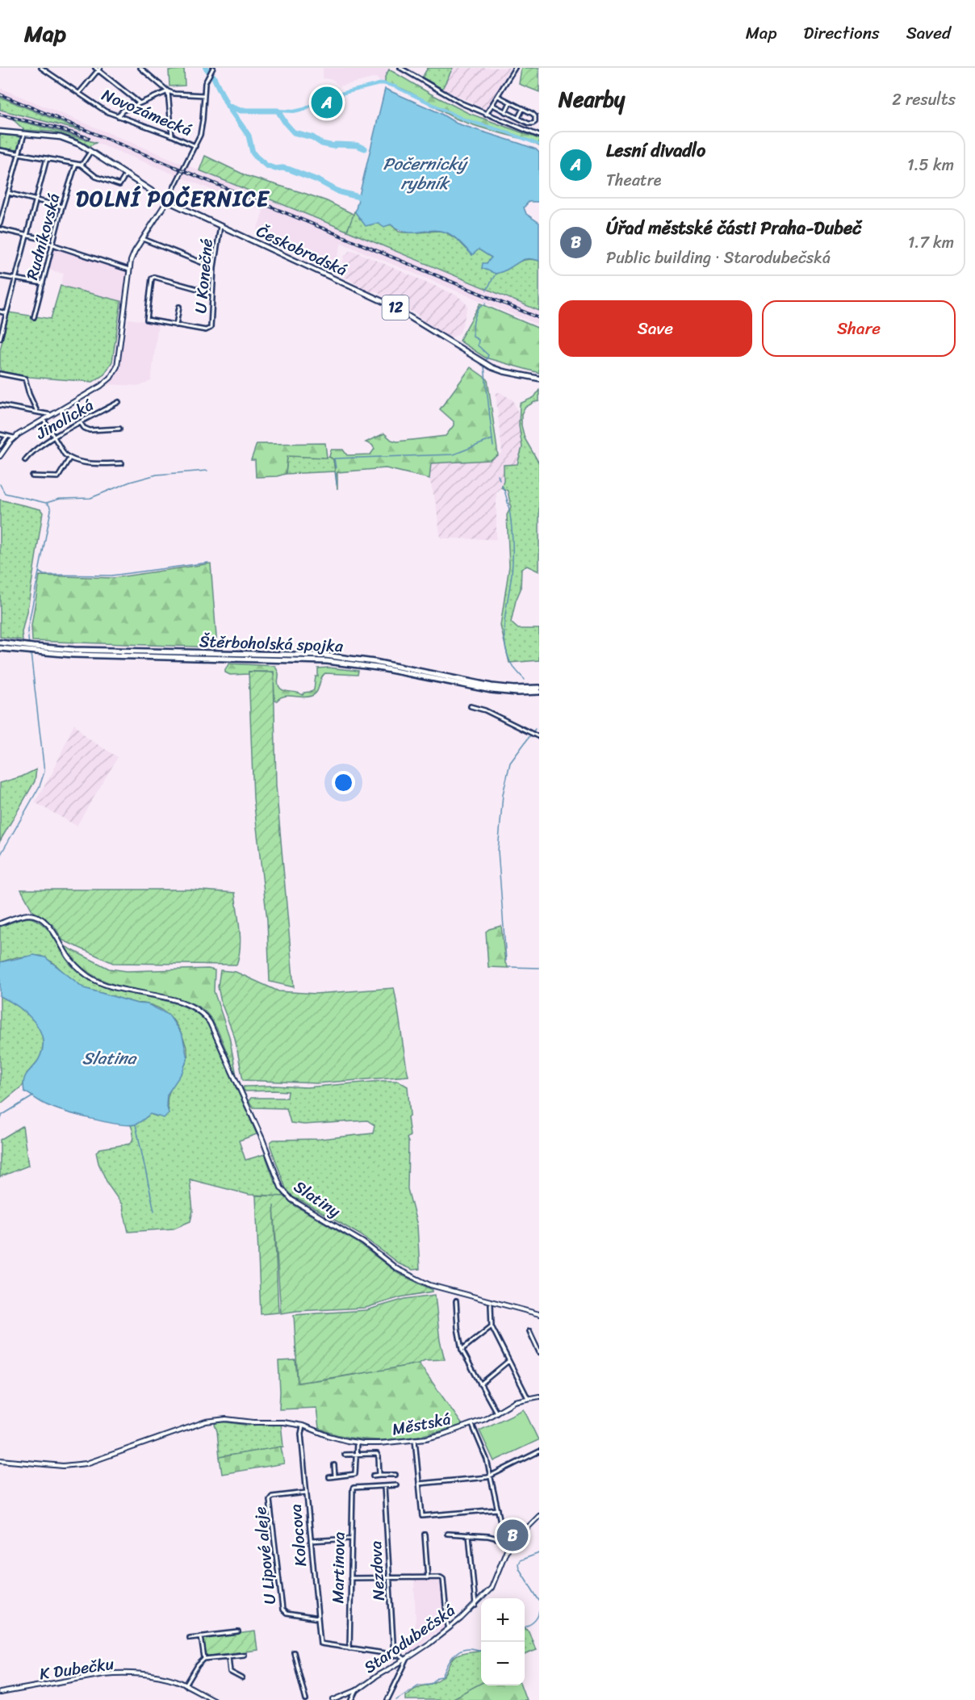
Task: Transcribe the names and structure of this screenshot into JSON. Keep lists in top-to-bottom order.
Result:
{
  "streets": {
    "highway": ["Štěrboholská spojka"],
    "main road": ["Českobrodská", "12"],
    "street": [
      "Novozámecká",
      "Rudníkovská",
      "U Konečné",
      "Jinolická",
      "Slatiny",
      "Městská",
      "Kolocova",
      "U Lipové aleje",
      "Martinova",
      "Nezdova",
      "Starodubečská",
      "K Dubečku"
    ]
  },
  "crossings": [
    ["Českobrodská", "U Konečné"],
    ["Městská", "Kolocova"],
    ["Kolocova", "U Lipové aleje"],
    ["Kolocova", "Martinova"],
    ["Martinova", "Nezdova"]
  ],
  "districts": ["DOLNÍ POČERNICE"],
  "water": ["Počernický rybník", "Slatina"],
  "page": {
    "header": "Map",
    "nav": ["Map", "Directions", "Saved"],
    "heading": ["Nearby", "2 results"],
    "pins": ["A", "B"],
    "list": [
      {
        "mark": "A",
        "name": "Lesní divadlo",
        "note": "Theatre",
        "value": "1.5 km"
      },
      {
        "mark": "B",
        "name": "Úřad městské části Praha-Dubeč",
        "note": "Public building · Starodubečská",
        "value": "1.7 km"
      }
    ],
    "buttons": ["Save", "Share"],
    "map_buttons": ["+", "−"]
  }
}
